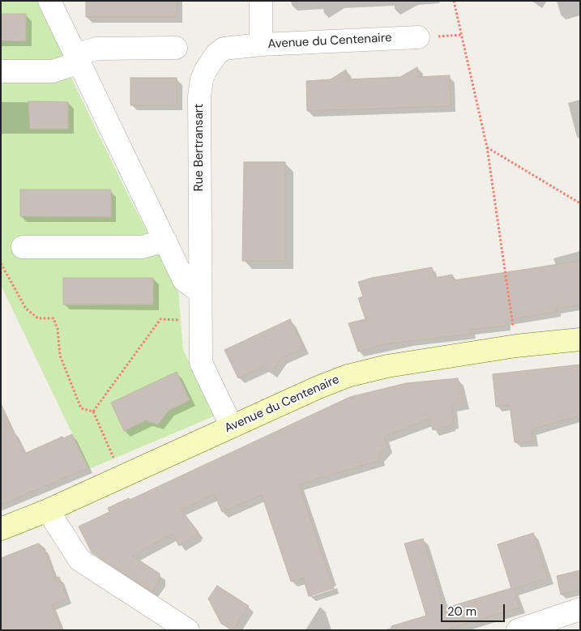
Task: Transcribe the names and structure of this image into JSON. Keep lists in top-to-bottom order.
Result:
{
  "streets": {
    "main road": ["Avenue du Centenaire"],
    "street": ["Rue Bertransart"]
  },
  "crossings": [
    ["Avenue du Centenaire", "Rue Bertransart"]
  ],
  "scale_bar": "20 m"
}
